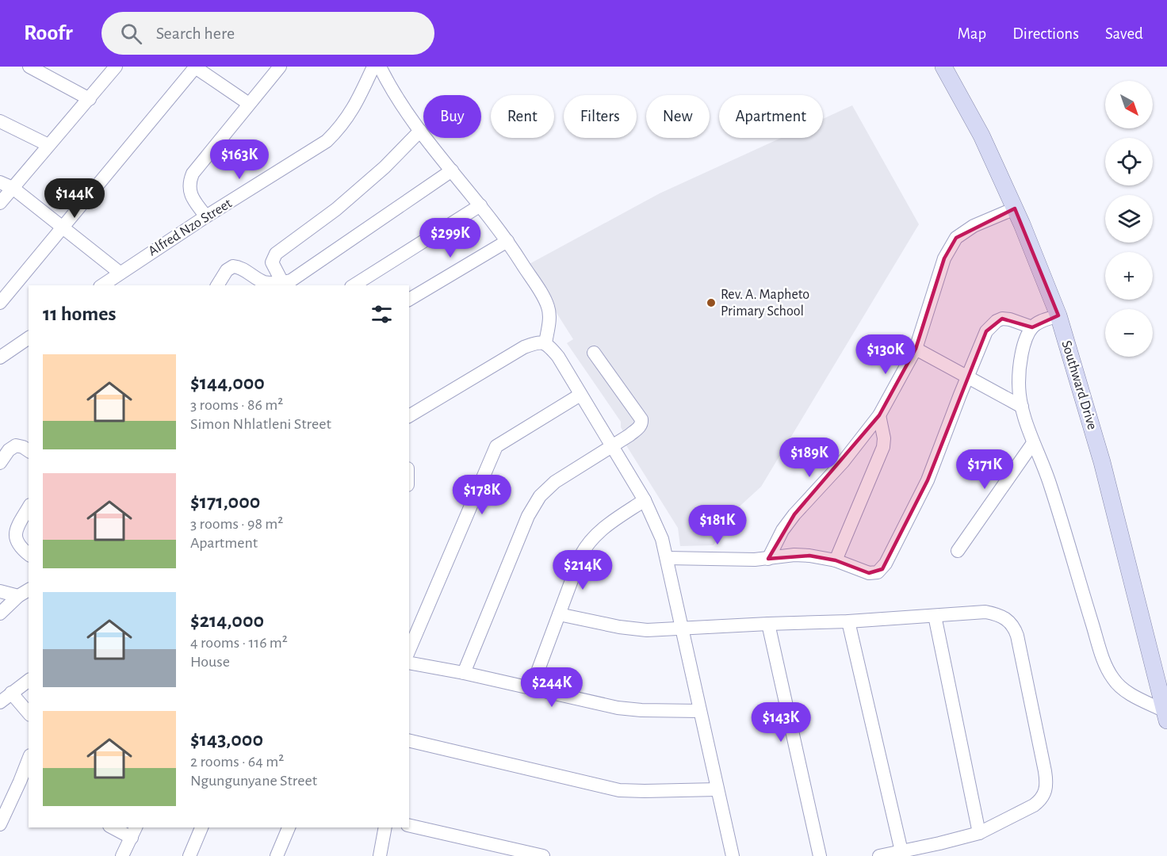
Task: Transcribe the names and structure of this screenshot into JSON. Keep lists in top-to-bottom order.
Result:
{
  "streets": {
    "main road": ["Southward Drive"],
    "street": ["Alfred Nzo Street"]
  },
  "places": ["Rev. A. Mapheto Primary School"],
  "north": "bottom right",
  "page": {
    "header": "Roofr",
    "search": "Search here",
    "nav": ["Map", "Directions", "Saved"],
    "map_buttons": ["+", "−"],
    "chip": [
      "Buy",
      "Rent",
      "Filters",
      "New",
      "Apartment"
    ],
    "price": [
      "$163K",
      "$144K",
      "$299K",
      "$130K",
      "$189K",
      "$171K",
      "$178K",
      "$181K",
      "$214K",
      "$244K",
      "$143K"
    ],
    "heading": "11 homes",
    "list": [
      {
        "name": "$144,000",
        "note": "3 rooms · 86 m² · Simon Nhlatleni Street"
      },
      {
        "name": "$171,000",
        "note": "3 rooms · 98 m² · Apartment"
      },
      {
        "name": "$214,000",
        "note": "4 rooms · 116 m² · House"
      },
      {
        "name": "$143,000",
        "note": "2 rooms · 64 m² · Ngungunyane Street"
      }
    ]
  }
}
